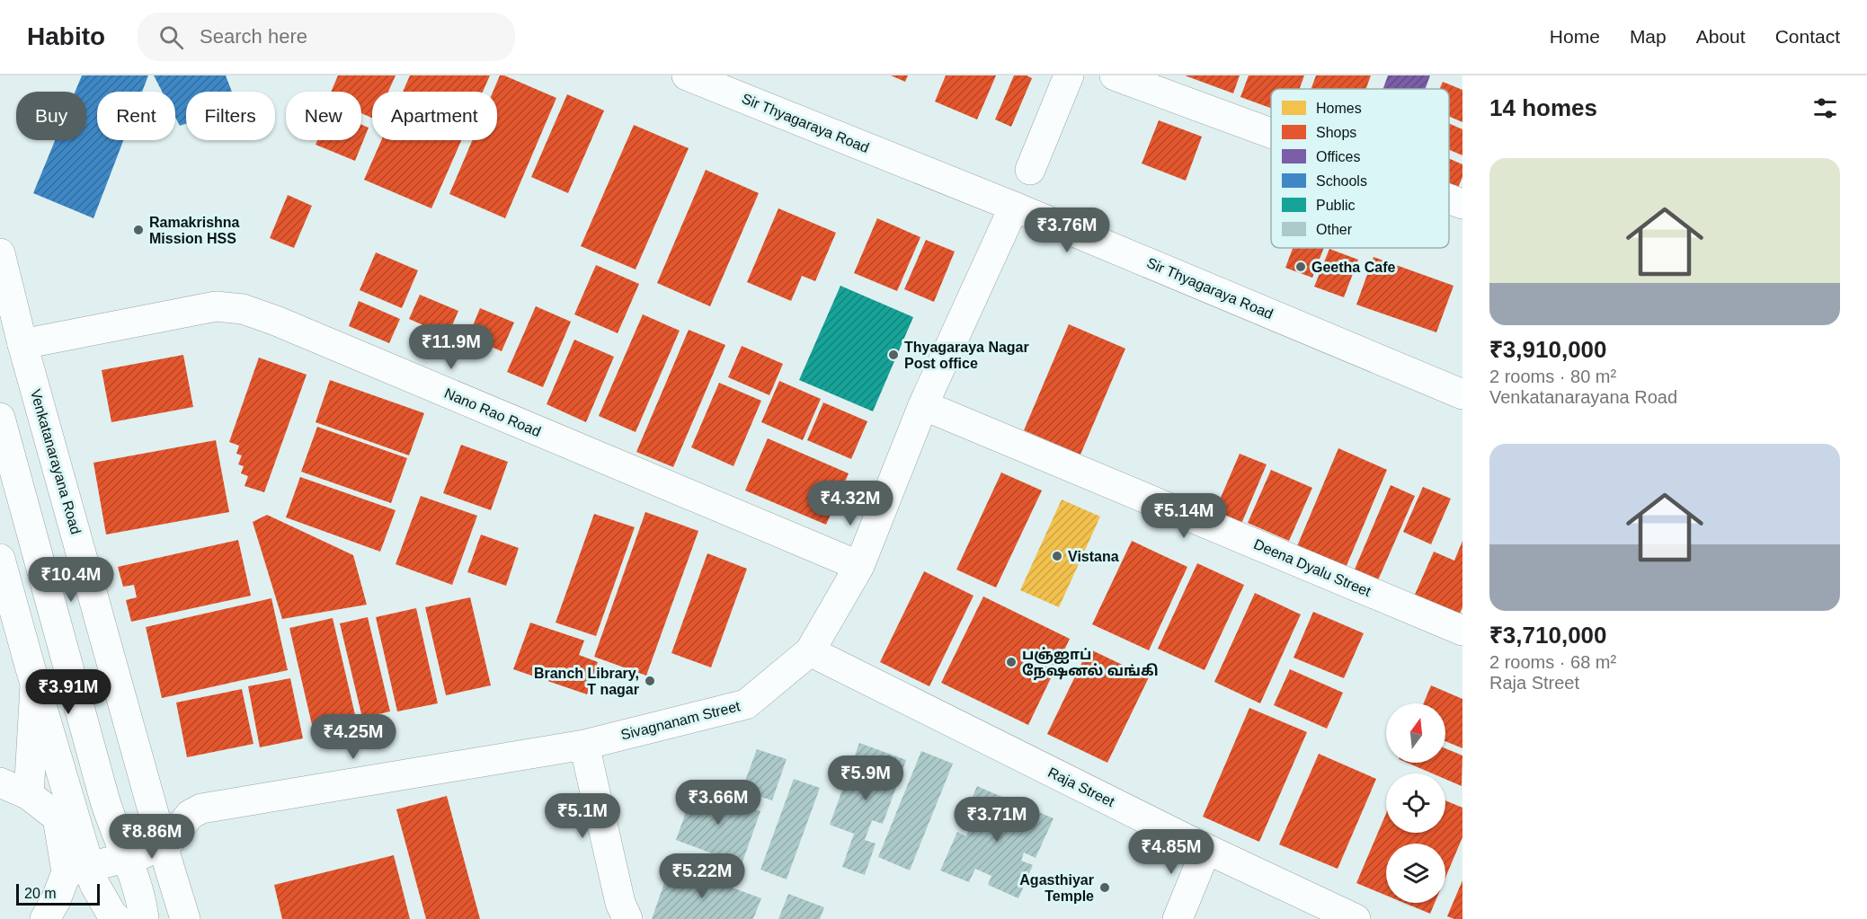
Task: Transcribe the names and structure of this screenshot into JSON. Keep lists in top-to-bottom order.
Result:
{
  "streets": {
    "street": [
      "Sir Thyagaraya Road",
      "Nano Rao Road",
      "Venkatanarayana Road",
      "Deena Dyalu Street",
      "Sivagnanam Street",
      "Raja Street"
    ]
  },
  "crossings": [
    ["Sir Thyagaraya Road", "Sivagnanam Street"],
    ["Nano Rao Road", "Venkatanarayana Road"],
    ["Nano Rao Road", "Sivagnanam Street"],
    ["Venkatanarayana Road", "Sivagnanam Street"],
    ["Deena Dyalu Street", "Sivagnanam Street"],
    ["Sivagnanam Street", "Raja Street"]
  ],
  "places": [
    "Ramakrishna Mission HSS",
    "Geetha Cafe",
    "Thyagaraya Nagar Post office",
    "Vistana",
    "பஞ்ஐாப் நேஷனல் வங்கி",
    "Branch Library, T nagar",
    "Agasthiyar Temple"
  ],
  "legend": [
    "Homes",
    "Shops",
    "Offices",
    "Schools",
    "Public",
    "Other"
  ],
  "scale_bar": "20 m",
  "north": "top",
  "page": {
    "header": "Habito",
    "search": "Search here",
    "nav": [
      "Home",
      "Map",
      "About",
      "Contact"
    ],
    "heading": "14 homes",
    "chip": [
      "Buy",
      "Rent",
      "Filters",
      "New",
      "Apartment"
    ],
    "list": [
      {
        "name": "₹3,910,000",
        "note": "2 rooms · 80 m² · Venkatanarayana Road"
      },
      {
        "name": "₹3,710,000",
        "note": "2 rooms · 68 m² · Raja Street"
      }
    ],
    "price": [
      "₹3.76M",
      "₹11.9M",
      "₹4.32M",
      "₹5.14M",
      "₹10.4M",
      "₹3.91M",
      "₹4.25M",
      "₹5.9M",
      "₹3.66M",
      "₹5.1M",
      "₹3.71M",
      "₹8.86M",
      "₹4.85M",
      "₹5.22M"
    ],
    "scale": "20 m"
  }
}
